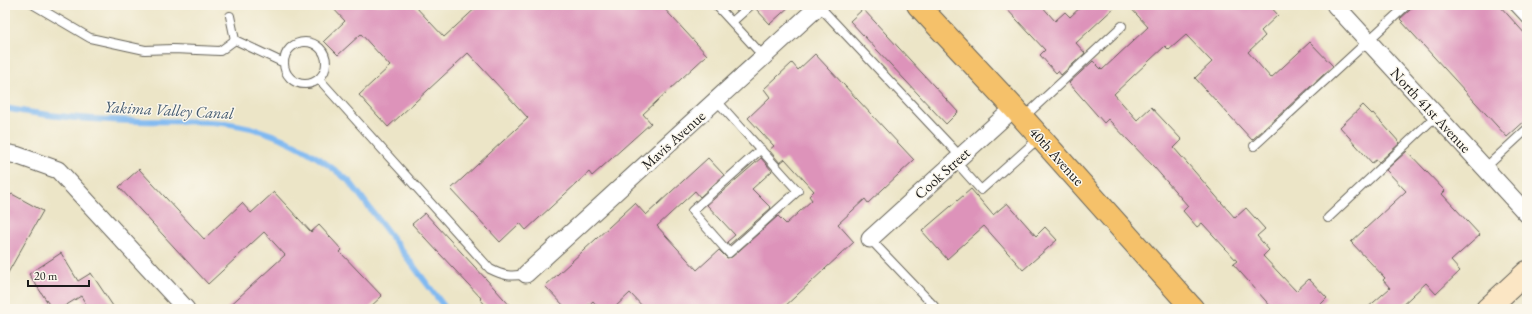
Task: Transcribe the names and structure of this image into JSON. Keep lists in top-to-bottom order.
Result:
{
  "streets": {
    "main road": ["40th Avenue"],
    "street": ["North 41st Avenue", "Mavis Avenue", "Cook Street"]
  },
  "crossings": [
    ["40th Avenue", "Cook Street"]
  ],
  "water": ["Yakima Valley Canal"],
  "scale_bar": "20 m"
}
